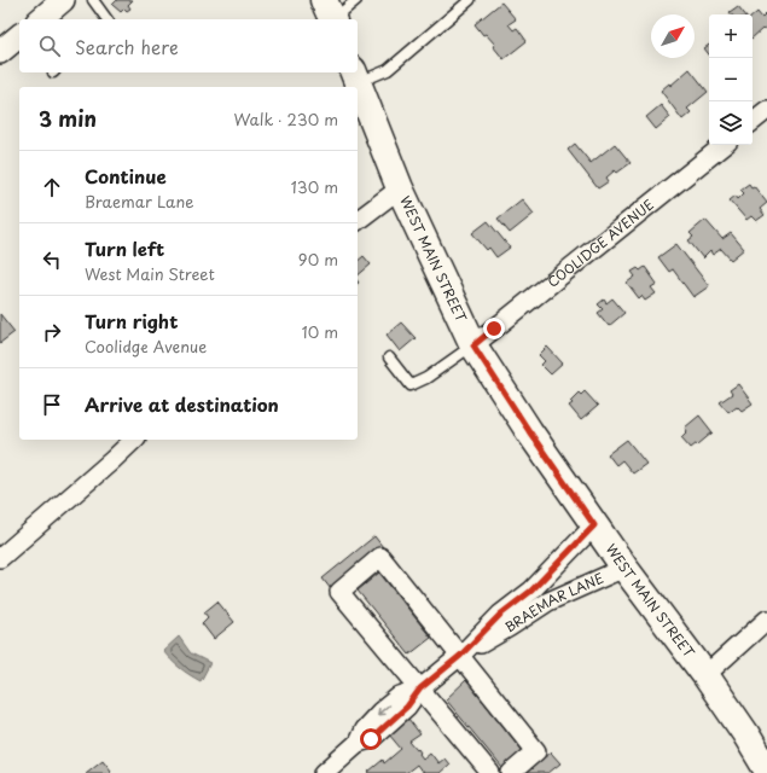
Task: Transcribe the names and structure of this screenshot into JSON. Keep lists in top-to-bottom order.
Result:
{
  "streets": {
    "main road": ["WEST MAIN STREET"],
    "street": ["COOLIDGE AVENUE", "BRAEMAR LANE"]
  },
  "crossings": [
    ["COOLIDGE AVENUE", "WEST MAIN STREET"],
    ["WEST MAIN STREET", "BRAEMAR LANE"]
  ],
  "north": "top right",
  "page": {
    "map_buttons": ["+", "−"],
    "search": "Search here",
    "heading": ["3 min", "Walk · 230 m"],
    "list": [
      ["Continue", "Braemar Lane", "130 m"],
      ["Turn left", "West Main Street", "90 m"],
      ["Turn right", "Coolidge Avenue", "10 m"],
      "Arrive at destination"
    ]
  }
}
